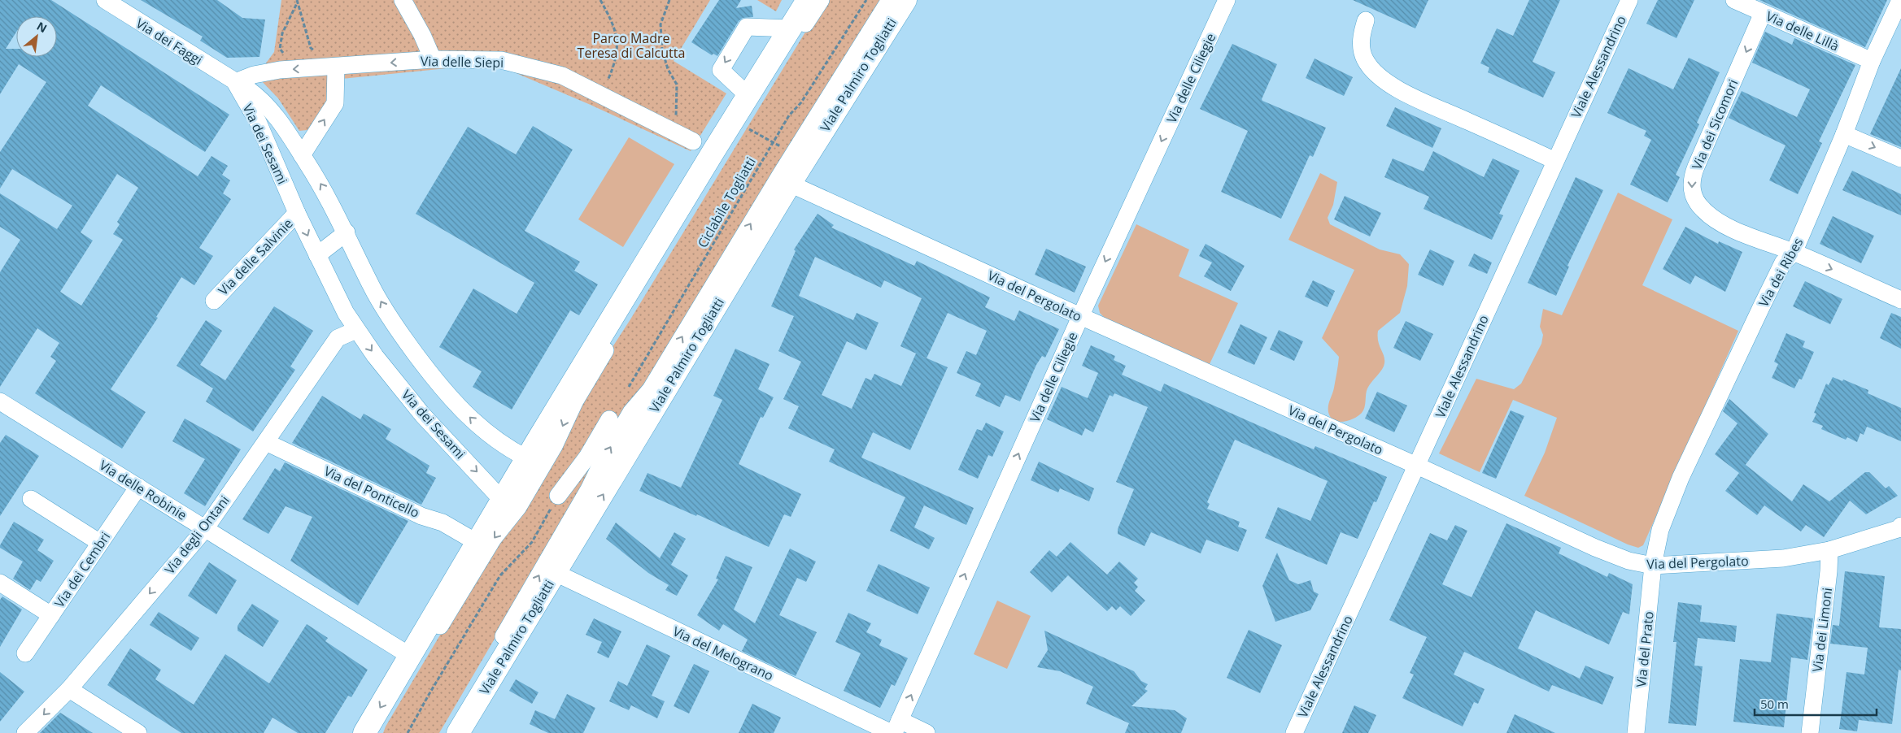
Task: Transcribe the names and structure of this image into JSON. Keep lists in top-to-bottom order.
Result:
{
  "streets": {
    "main road": ["Viale Palmiro Togliatti"],
    "street": [
      "Via delle Lillà",
      "Via dei Faggi",
      "Via delle Siepi",
      "Viale Alessandrino",
      "Via delle Ciliegie",
      "Via dei Sicomori",
      "Via dei Sesami",
      "Via delle Salvinie",
      "Via dei Ribes",
      "Via del Pergolato",
      "Via delle Robinie",
      "Via del Ponticello",
      "Via degli Ontani",
      "Via dei Cembri",
      "Via dei Limoni",
      "Via del Prato",
      "Via del Melograno"
    ],
    "path": ["Ciclabile Togliatti"]
  },
  "crossings": [
    ["Via delle Lillà", "Via dei Sicomori"],
    ["Via delle Lillà", "Via dei Ribes"],
    ["Via dei Faggi", "Via delle Siepi"],
    ["Via dei Faggi", "Via dei Sesami"],
    ["Via delle Siepi", "Via dei Sesami"],
    ["Viale Alessandrino", "Via del Pergolato"],
    ["Viale Palmiro Togliatti", "Via del Pergolato"],
    ["Viale Palmiro Togliatti", "Via del Melograno"],
    ["Via delle Ciliegie", "Via del Pergolato"],
    ["Via delle Ciliegie", "Via del Melograno"],
    ["Via dei Sicomori", "Via dei Ribes"],
    ["Via dei Sesami", "Via delle Salvinie"],
    ["Via dei Sesami", "Via degli Ontani"],
    ["Via dei Ribes", "Via del Pergolato"],
    ["Via dei Ribes", "Via del Prato"],
    ["Via del Pergolato", "Via dei Limoni"],
    ["Via del Pergolato", "Via del Prato"],
    ["Via delle Robinie", "Via degli Ontani"],
    ["Via delle Robinie", "Via dei Cembri"],
    ["Via del Ponticello", "Via degli Ontani"]
  ],
  "one_way": ["Via degli Ontani"],
  "parks": ["Parco Madre Teresa di Calcutta"],
  "scale_bar": "50 m",
  "north": "top right"
}
